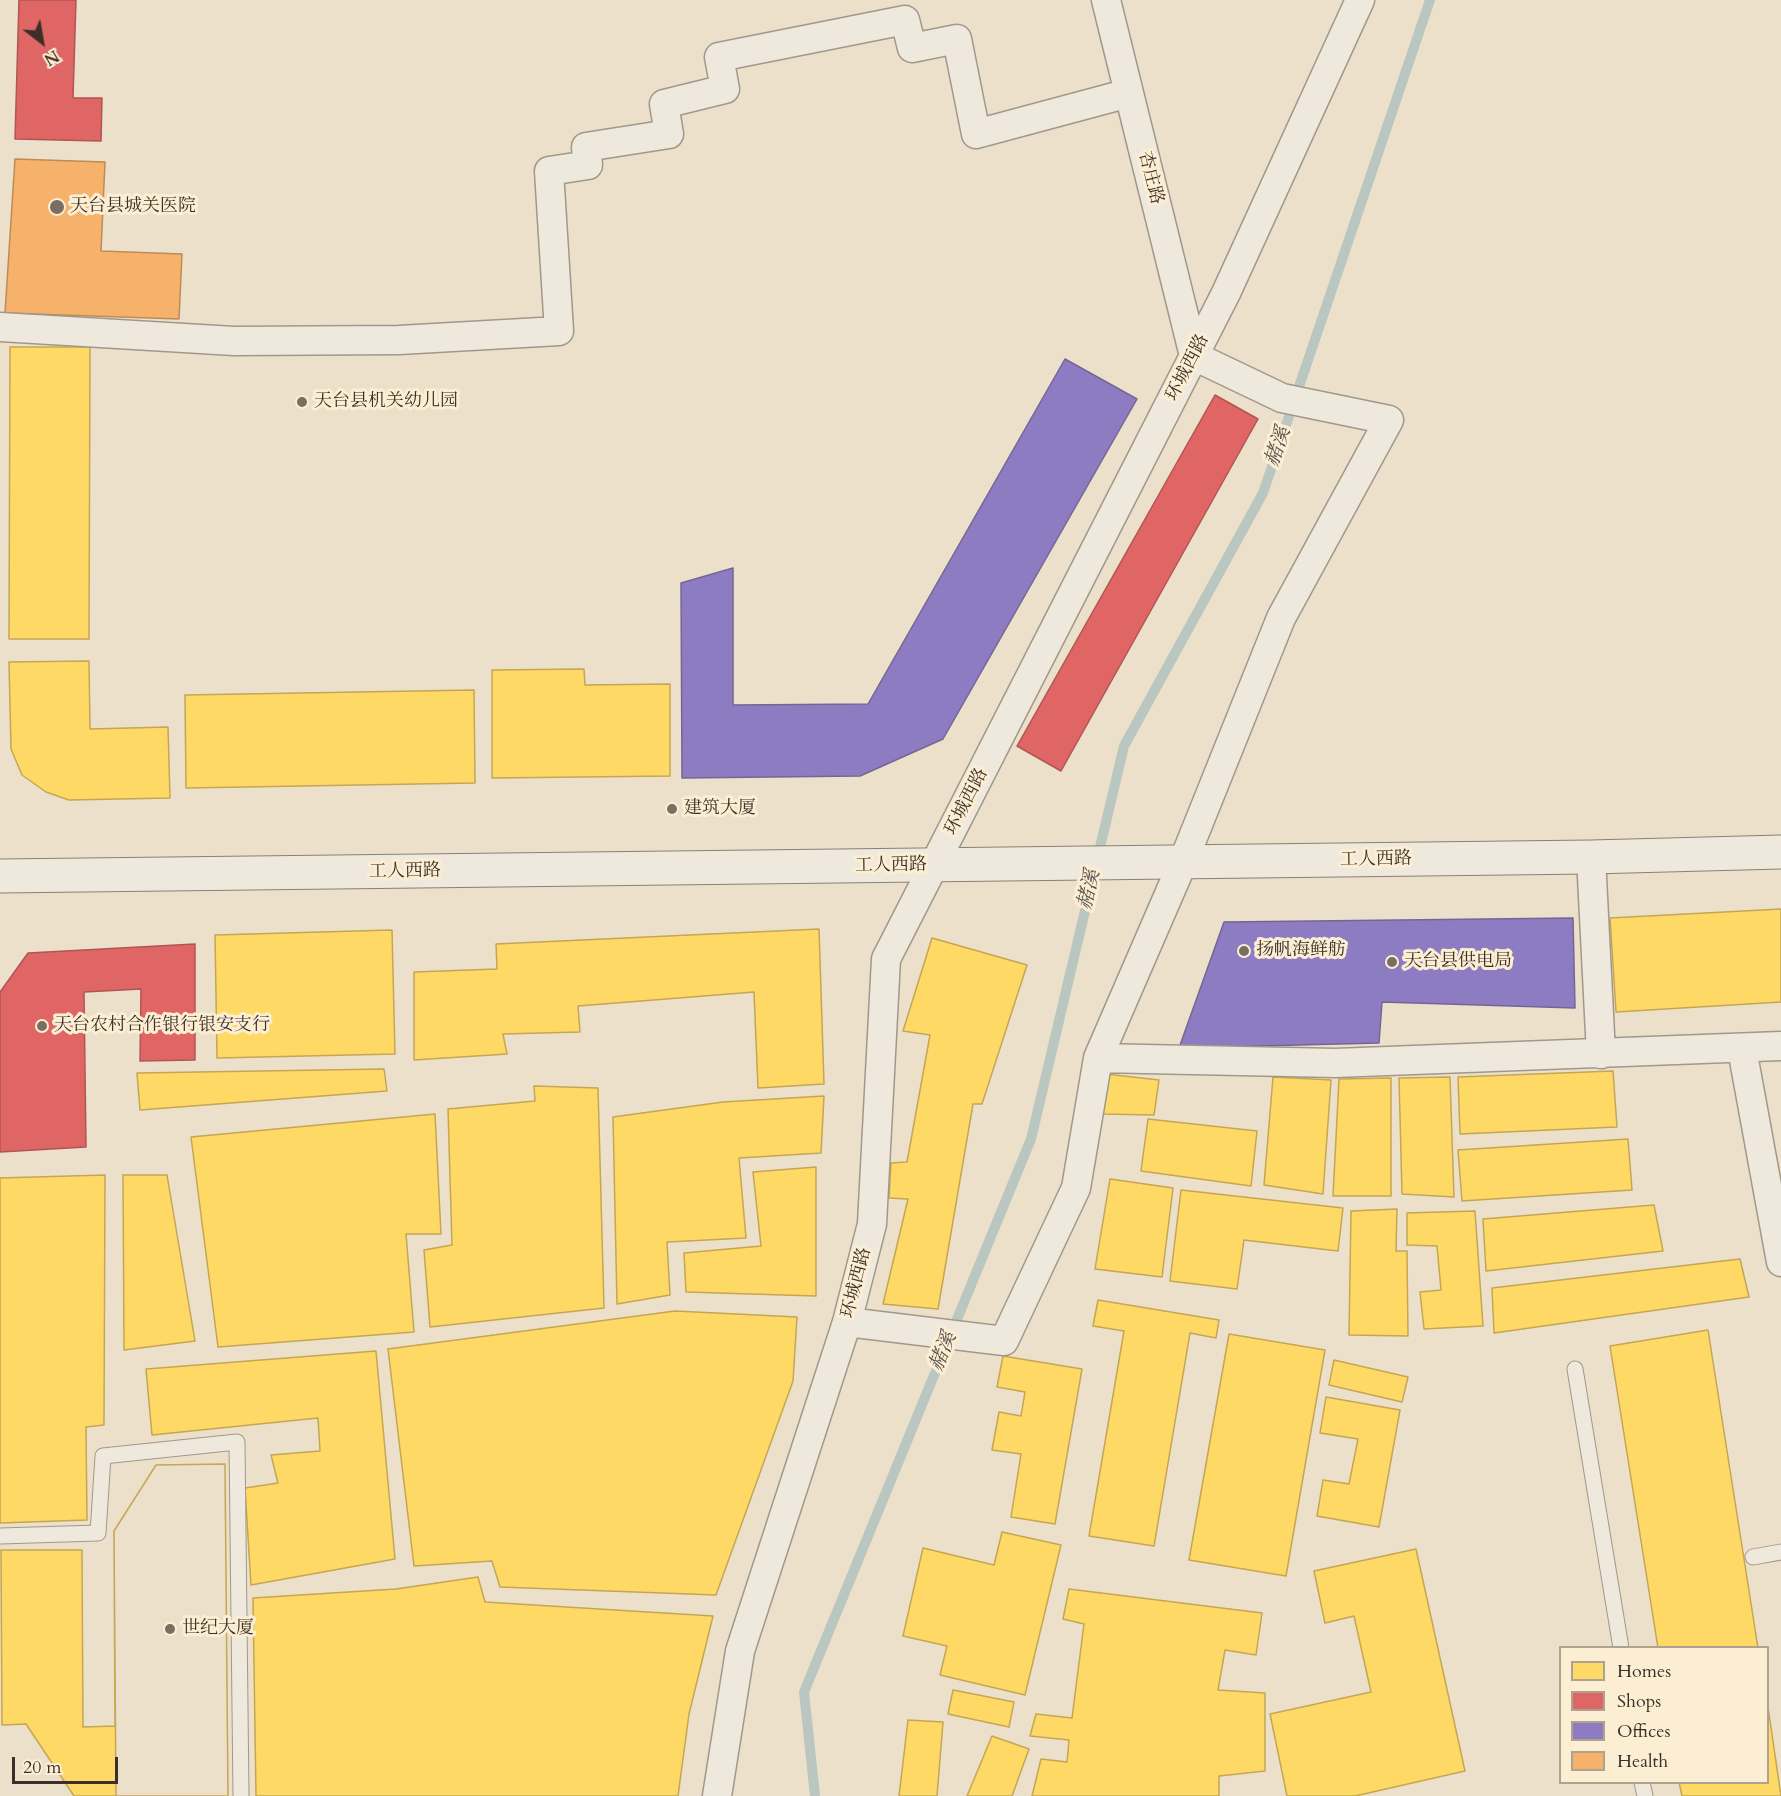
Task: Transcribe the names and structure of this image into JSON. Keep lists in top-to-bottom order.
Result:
{
  "streets": {
    "main road": ["工人西路"],
    "street": ["杏庄路", "环城西路"]
  },
  "crossings": [
    ["杏庄路", "环城西路"],
    ["环城西路", "工人西路"]
  ],
  "water": ["赭溪"],
  "places": [
    "天台县城关医院",
    "天台县机关幼儿园",
    "建筑大厦",
    "扬帆海鲜舫",
    "天台县供电局",
    "天台农村合作银行银安支行",
    "世纪大厦"
  ],
  "legend": [
    "Homes",
    "Shops",
    "Offices",
    "Health"
  ],
  "scale_bar": "20 m",
  "north": "bottom right"
}
